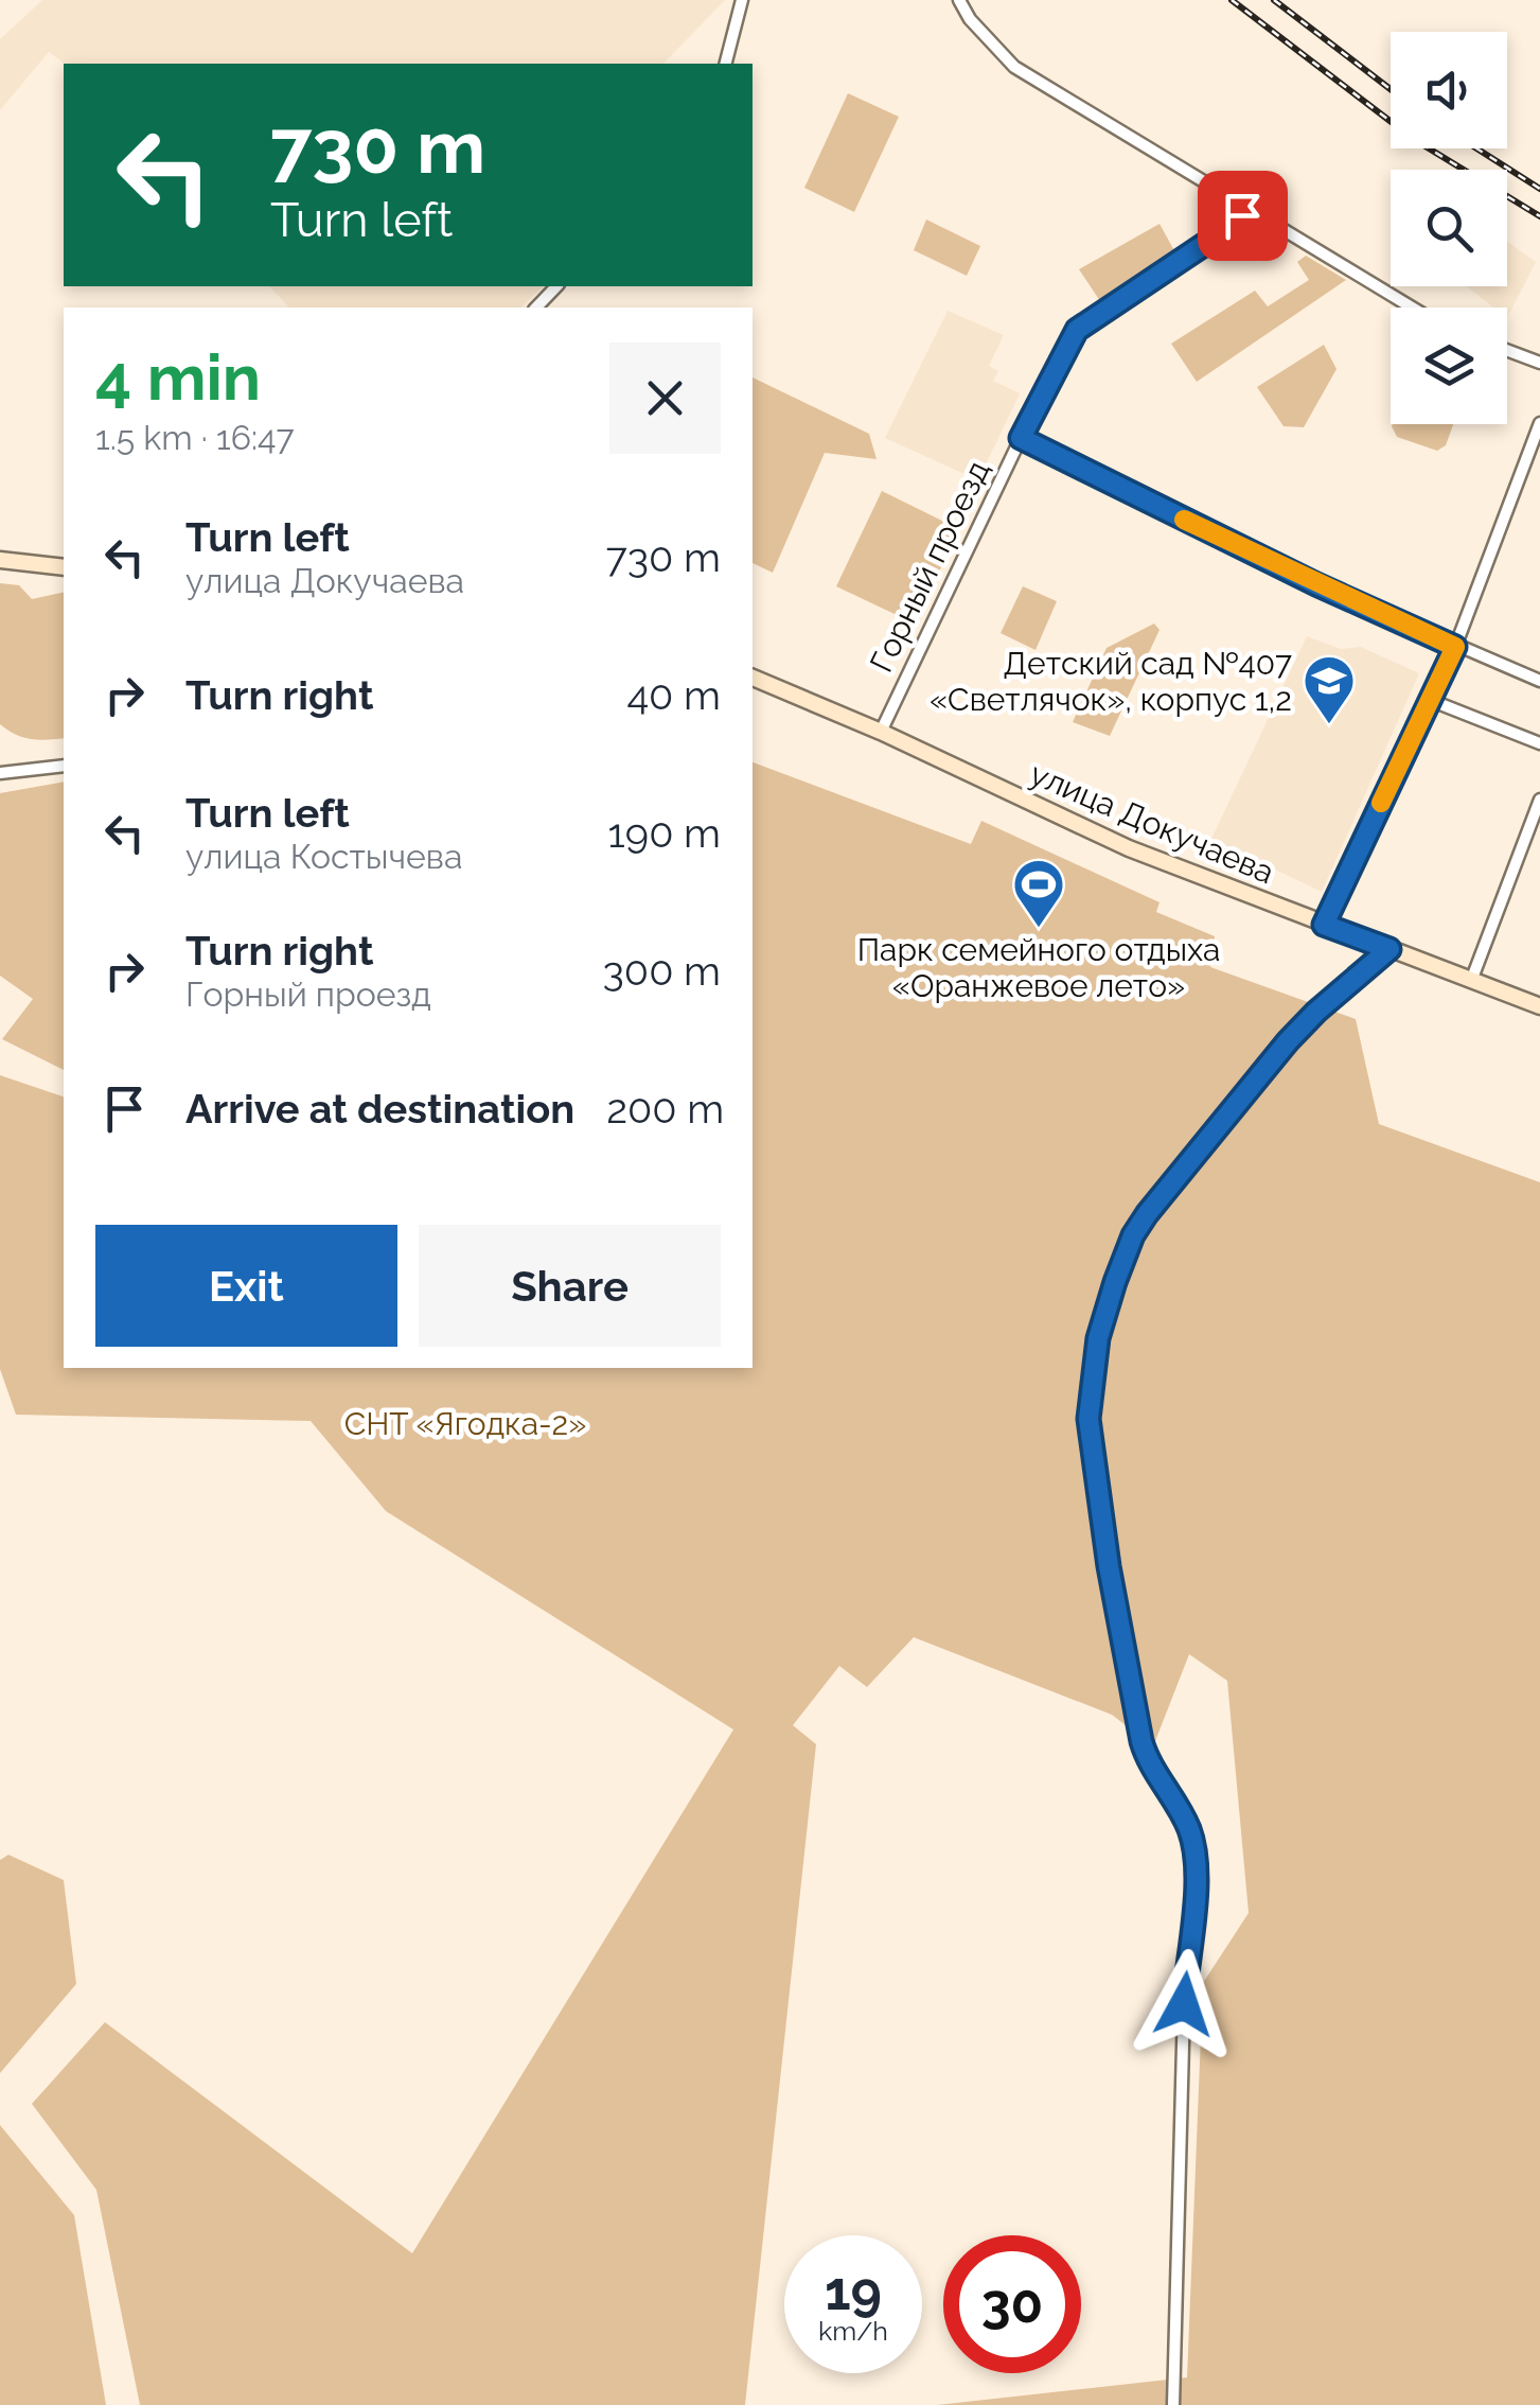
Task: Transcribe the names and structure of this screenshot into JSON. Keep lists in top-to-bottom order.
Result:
{
  "streets": {
    "main road": ["улица Докучаева"],
    "street": ["Горный проезд"]
  },
  "crossings": [
    ["Горный проезд", "улица Докучаева"]
  ],
  "parks": ["СНТ «Ягодка-2»"],
  "places": {
    "school or university": ["Детский сад №407 «Светлячок», корпус 1,2"],
    "sports": ["Парк семейного отдыха «Оранжевое лето»"]
  },
  "page": {
    "turn": ["730 m", "Turn left"],
    "heading": ["4 min", "1.5 km · 16:47"],
    "list": [
      {
        "name": "Turn left",
        "note": "улица Докучаева",
        "value": "730 m"
      },
      {
        "name": "Turn right",
        "value": "40 m"
      },
      {
        "name": "Turn left",
        "note": "улица Костычева",
        "value": "190 m"
      },
      {
        "name": "Turn right",
        "note": "Горный проезд",
        "value": "300 m"
      },
      {
        "name": "Arrive at destination",
        "value": "200 m"
      }
    ],
    "buttons": ["Exit", "Share"],
    "speed": "19 km/h",
    "limit": "30"
  }
}
